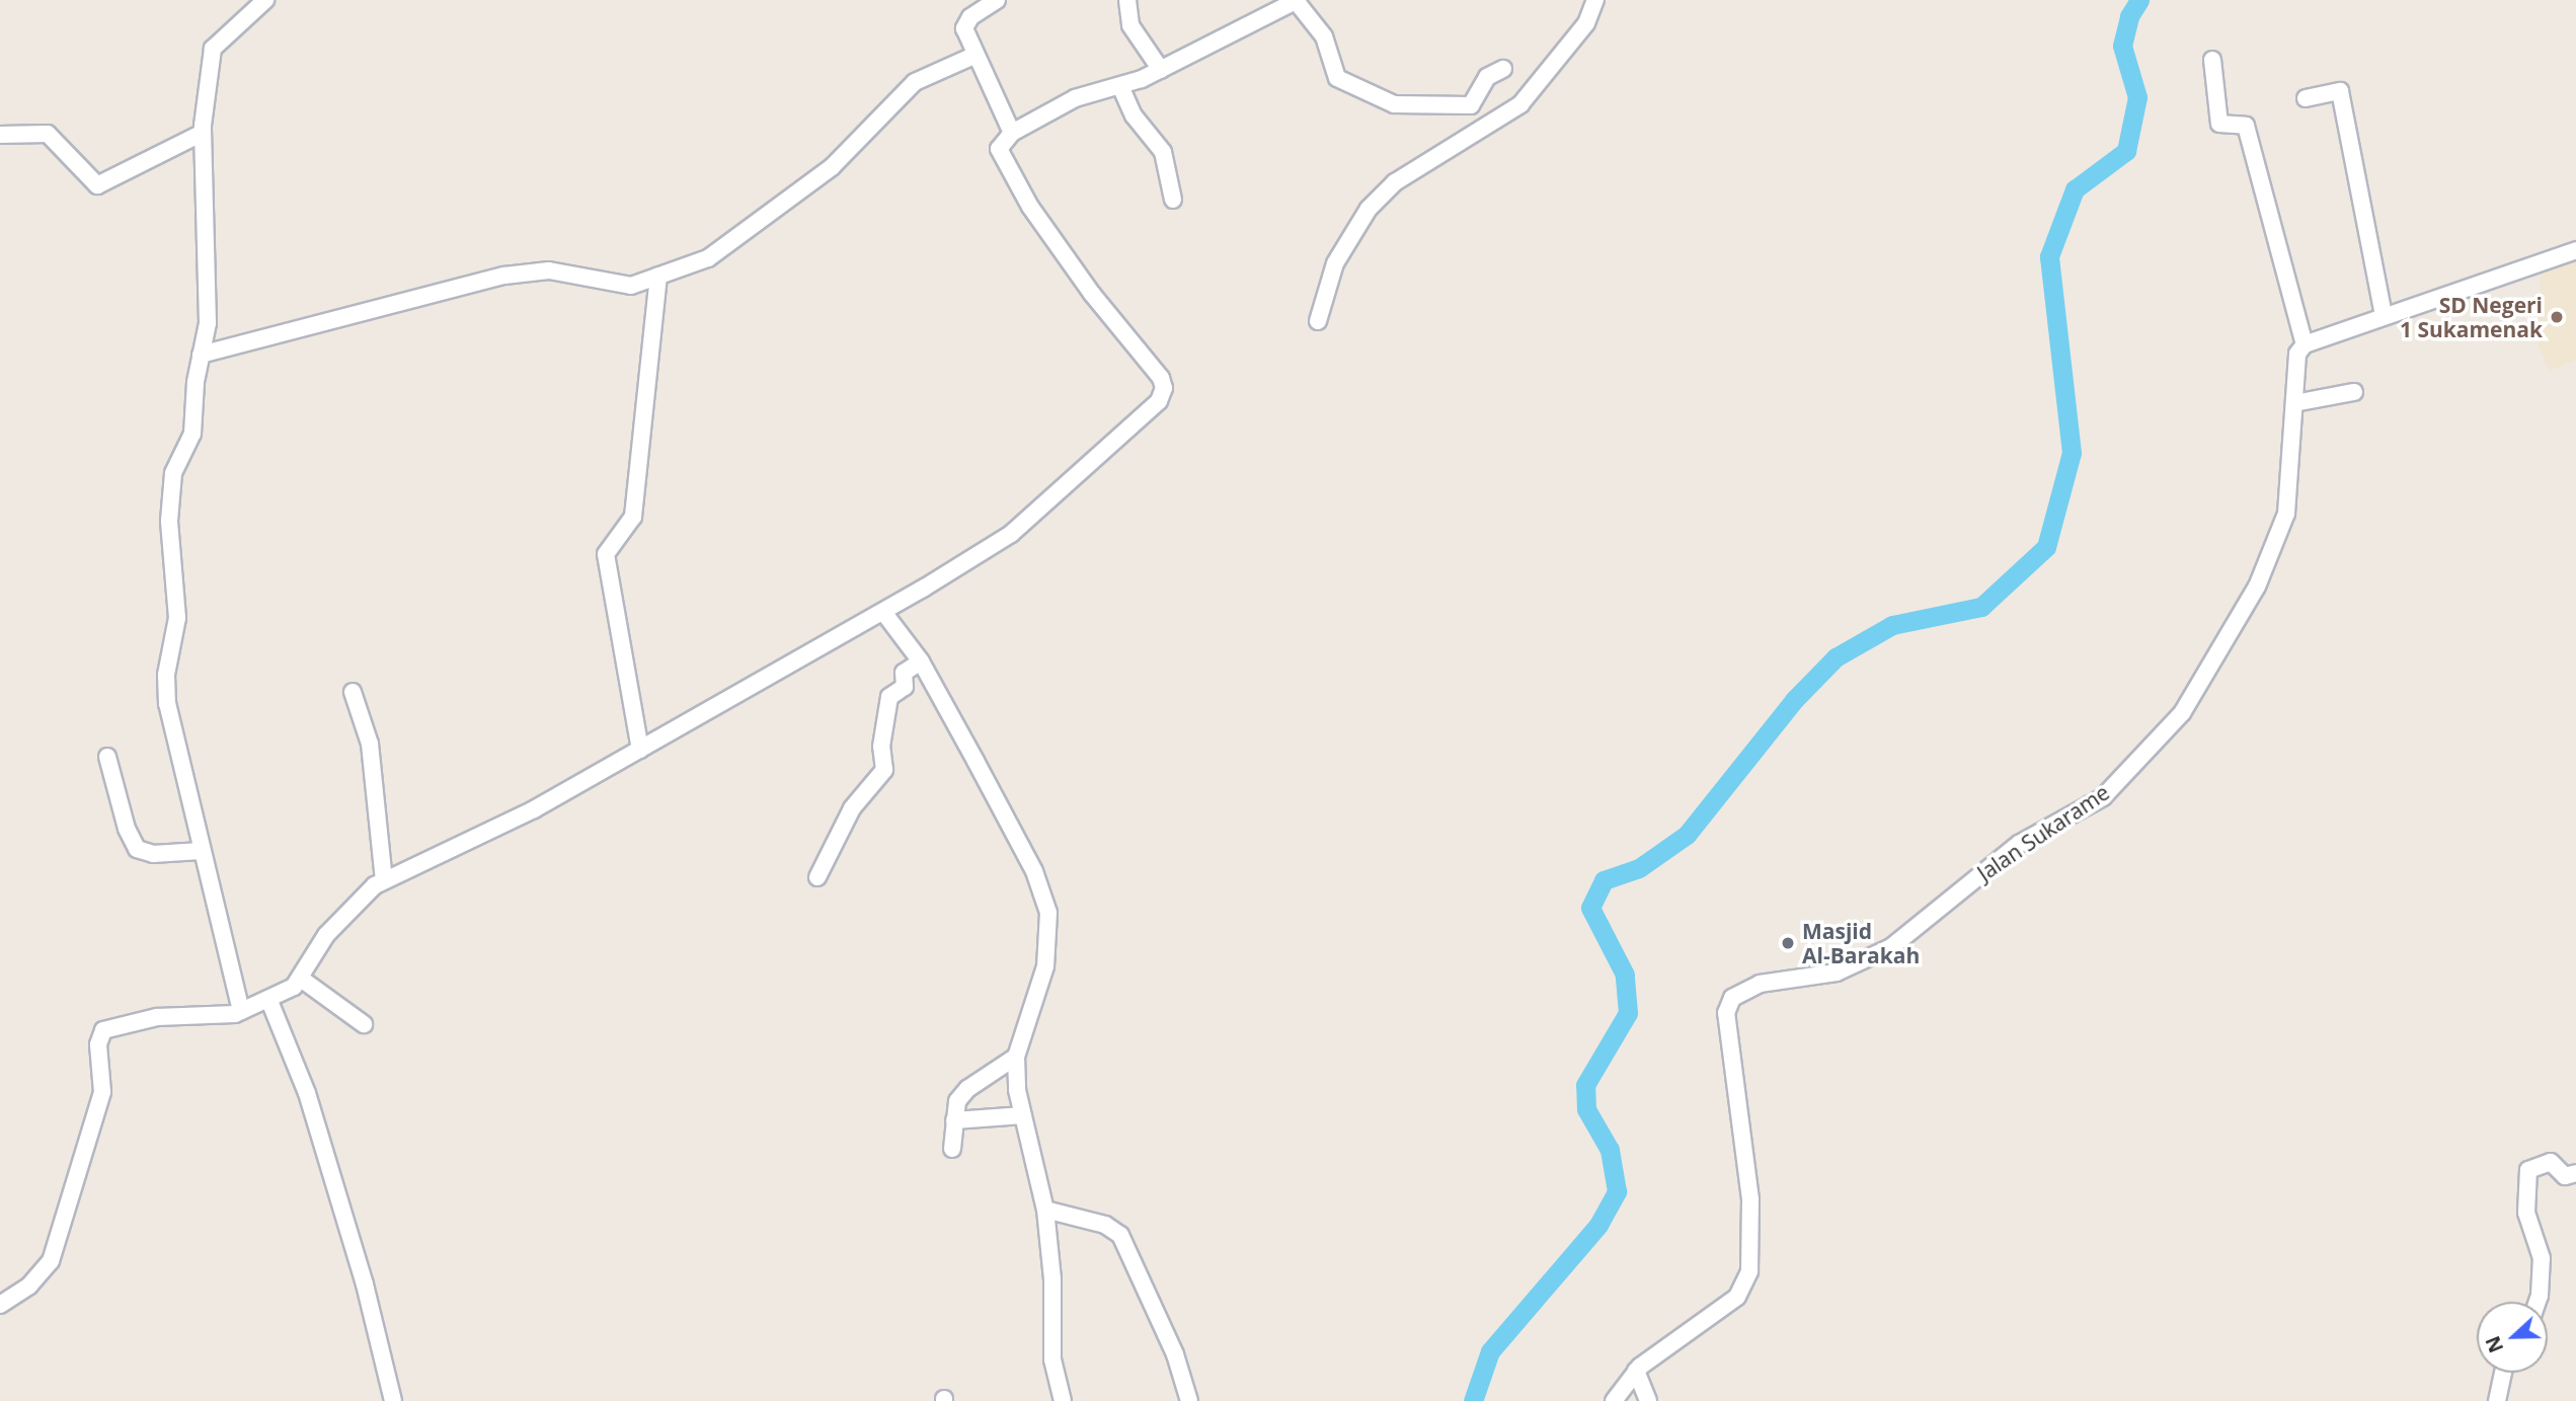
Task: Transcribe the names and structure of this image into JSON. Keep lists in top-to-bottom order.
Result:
{
  "streets": {
    "street": ["Jalan Sukarame"]
  },
  "places": ["SD Negeri 1 Sukamenak", "Masjid Al-Barakah"],
  "north": "left"
}
